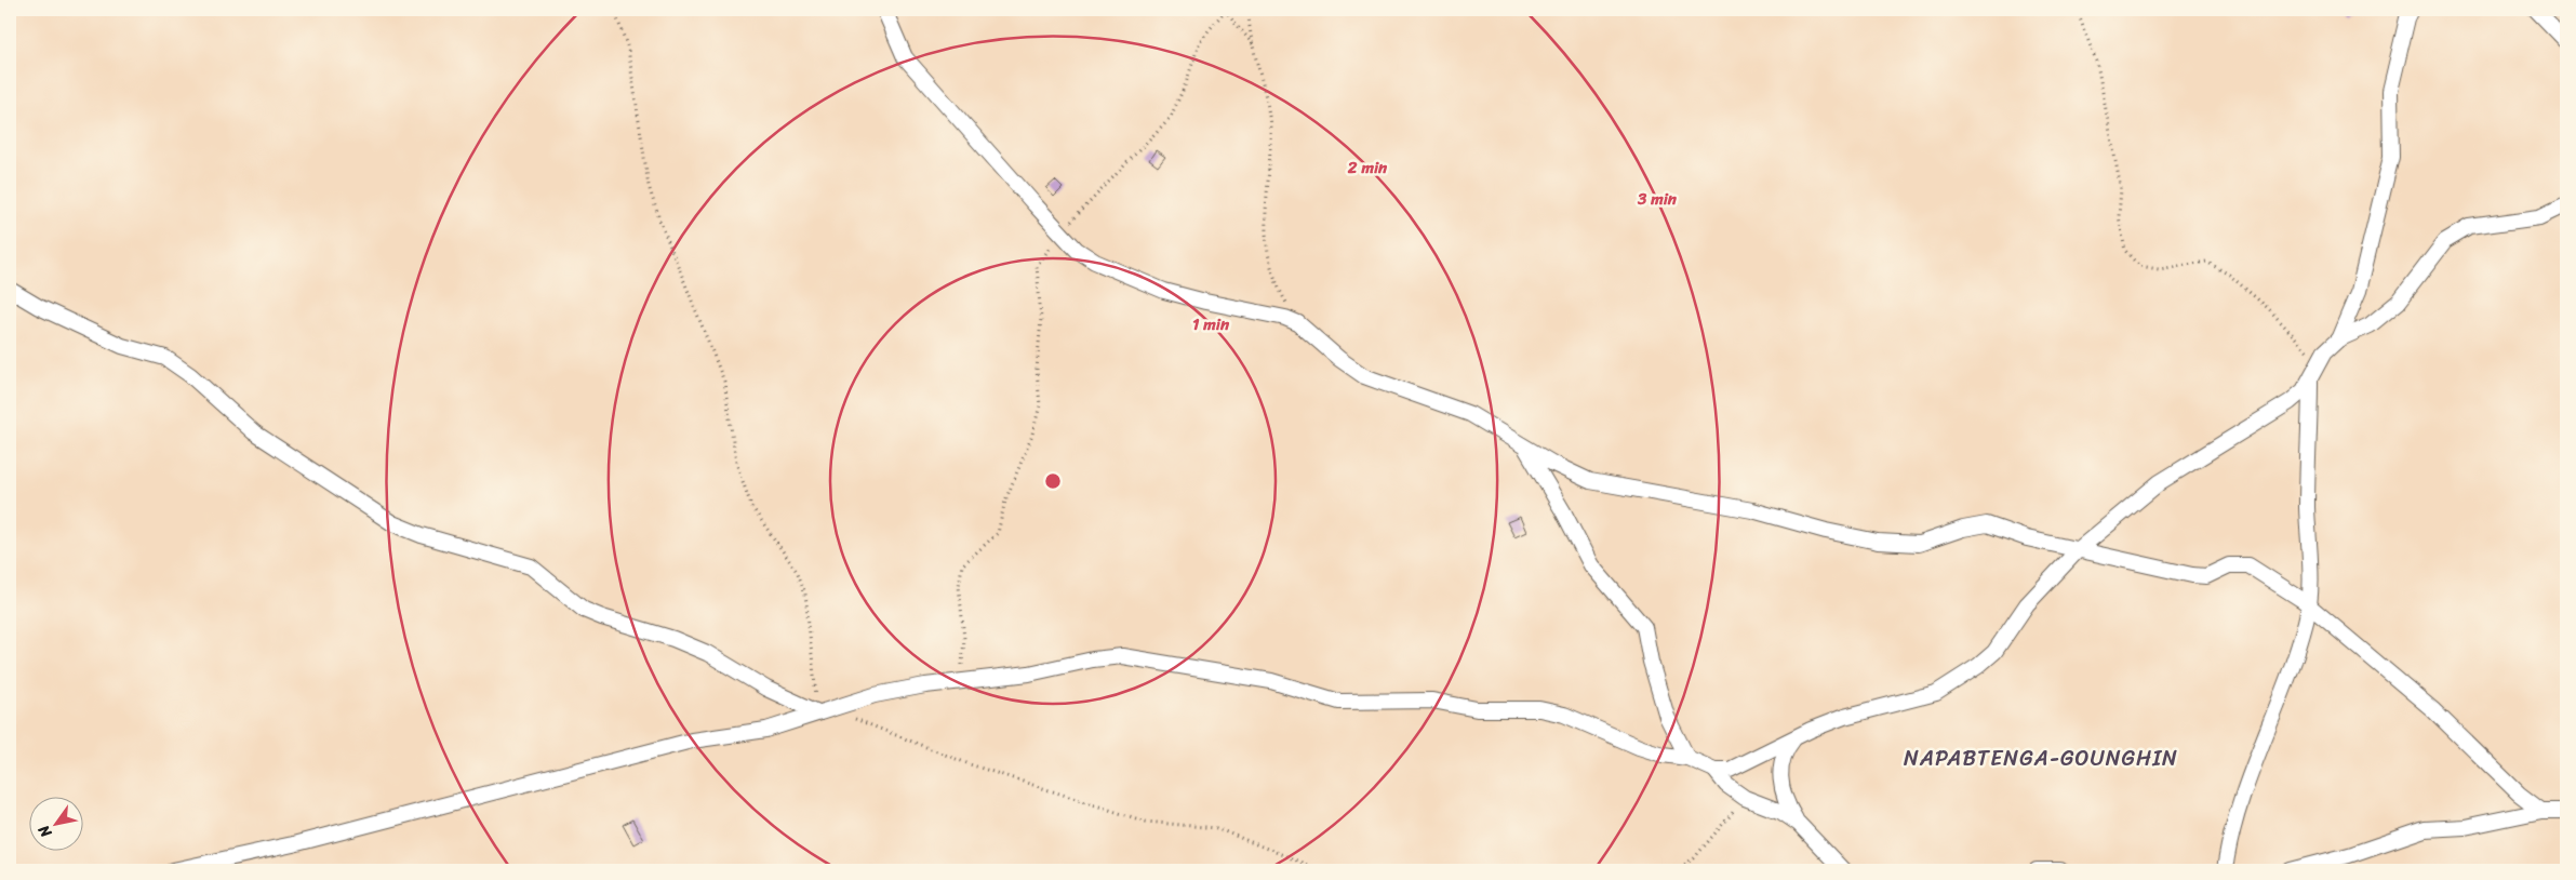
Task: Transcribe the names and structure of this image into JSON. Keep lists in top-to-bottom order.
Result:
{
  "districts": ["NAPABTENGA-GOUNGHIN"],
  "north": "bottom left",
  "rings": ["2 min", "3 min", "1 min"]
}
